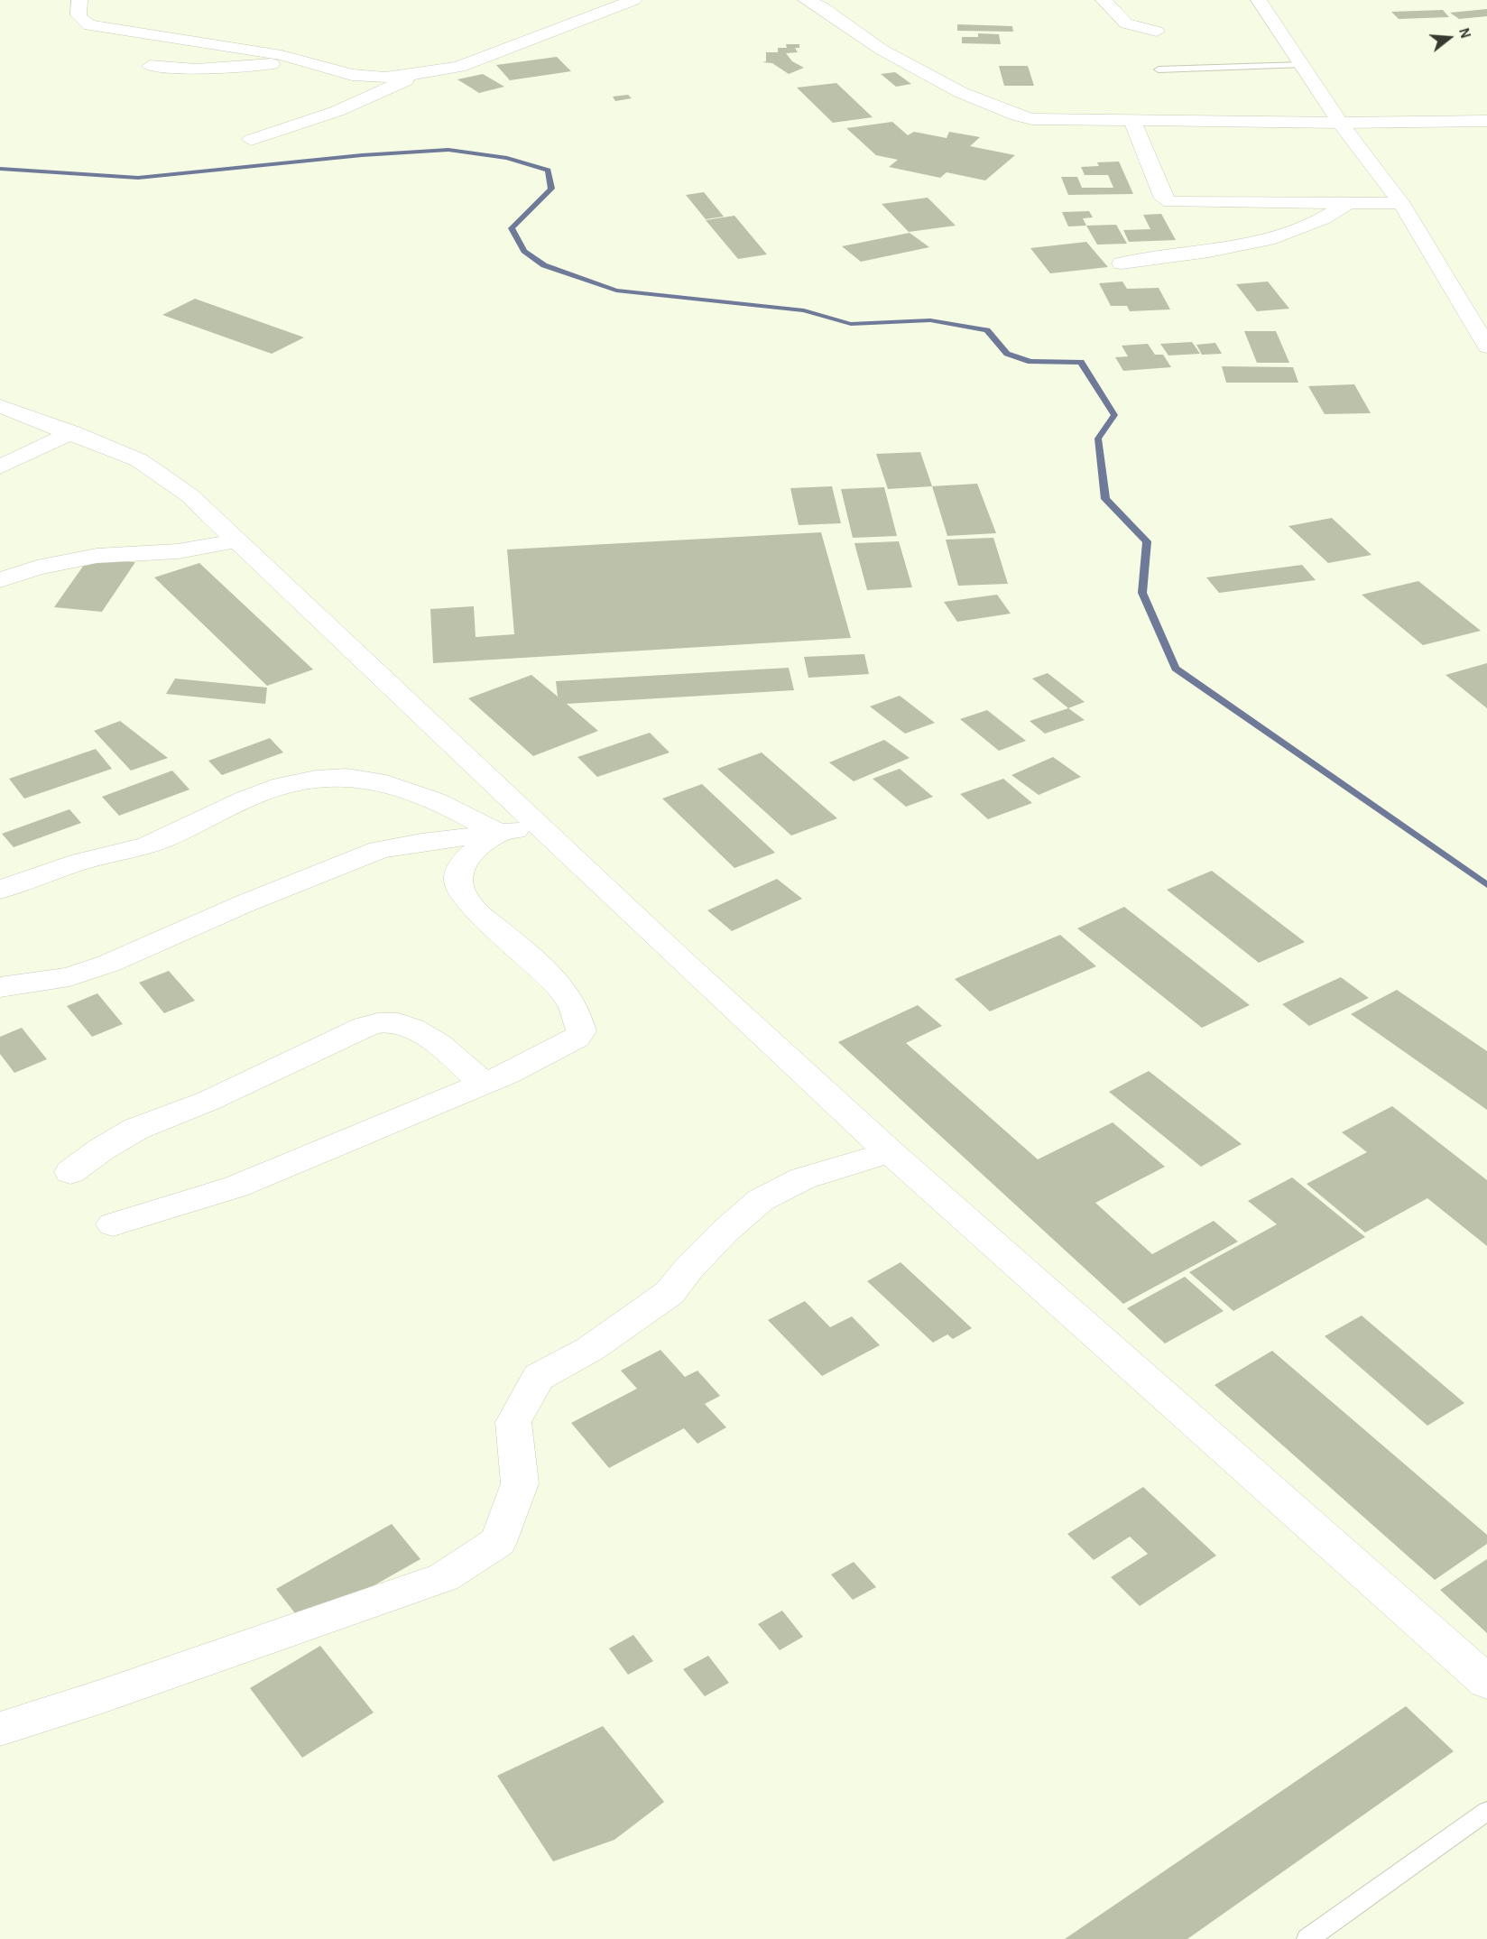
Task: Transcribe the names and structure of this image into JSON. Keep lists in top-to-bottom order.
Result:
{
  "north": "right"
}
